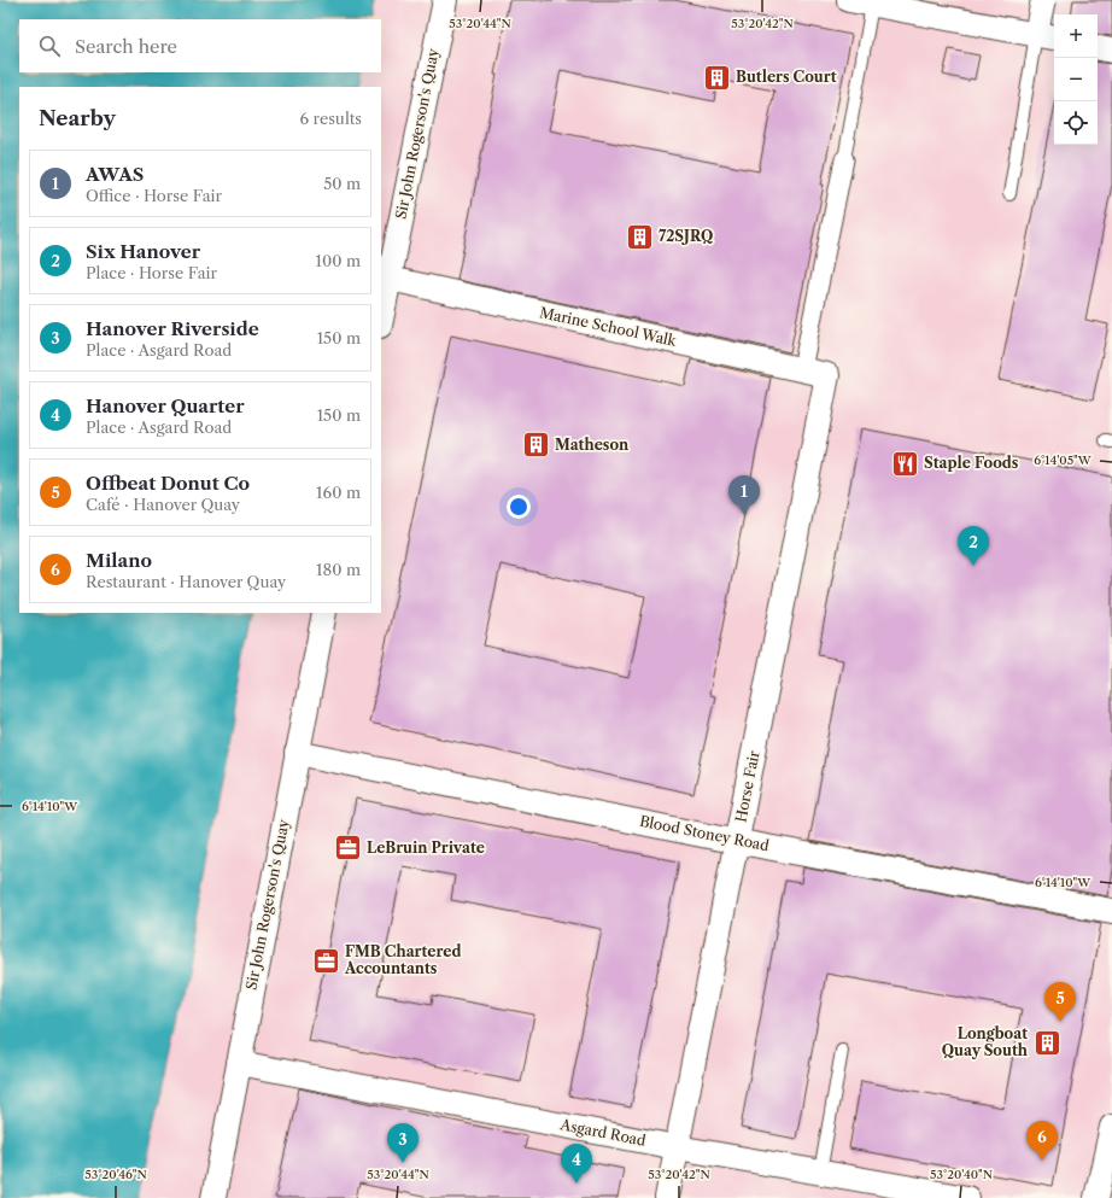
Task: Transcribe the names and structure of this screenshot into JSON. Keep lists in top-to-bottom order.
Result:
{
  "streets": {
    "street": [
      "Sir John Rogerson's Quay",
      "Marine School Walk",
      "Horse Fair",
      "Blood Stoney Road",
      "Asgard Road"
    ]
  },
  "crossings": [
    ["Sir John Rogerson's Quay", "Marine School Walk"],
    ["Sir John Rogerson's Quay", "Blood Stoney Road"],
    ["Sir John Rogerson's Quay", "Asgard Road"],
    ["Marine School Walk", "Horse Fair"],
    ["Horse Fair", "Blood Stoney Road"],
    ["Horse Fair", "Asgard Road"]
  ],
  "places": {
    "building": [
      "Butlers Court",
      "72SJRQ",
      "Matheson",
      "Longboat Quay South"
    ],
    "restaurant": ["Staple Foods"],
    "office": ["LeBruin Private", "FMB Chartered Accountants"]
  },
  "page": {
    "map_buttons": ["+", "−"],
    "search": "Search here",
    "heading": ["Nearby", "6 results"],
    "list": [
      {
        "mark": "1",
        "name": "AWAS",
        "note": "Office · Horse Fair",
        "value": "50 m"
      },
      {
        "mark": "2",
        "name": "Six Hanover",
        "note": "Place · Horse Fair",
        "value": "100 m"
      },
      {
        "mark": "3",
        "name": "Hanover Riverside",
        "note": "Place · Asgard Road",
        "value": "150 m"
      },
      {
        "mark": "4",
        "name": "Hanover Quarter",
        "note": "Place · Asgard Road",
        "value": "150 m"
      },
      {
        "mark": "5",
        "name": "Offbeat Donut Co",
        "note": "Café · Hanover Quay",
        "value": "160 m"
      },
      {
        "mark": "6",
        "name": "Milano",
        "note": "Restaurant · Hanover Quay",
        "value": "180 m"
      }
    ],
    "pins": [
      "1",
      "2",
      "5",
      "6",
      "3",
      "4"
    ]
  },
  "coordinates": [
    "53°20'44\"N",
    "53°20'42\"N",
    "6°14'05\"W",
    "6°14'10\"W",
    "53°20'46\"N",
    "53°20'40\"N"
  ]
}
